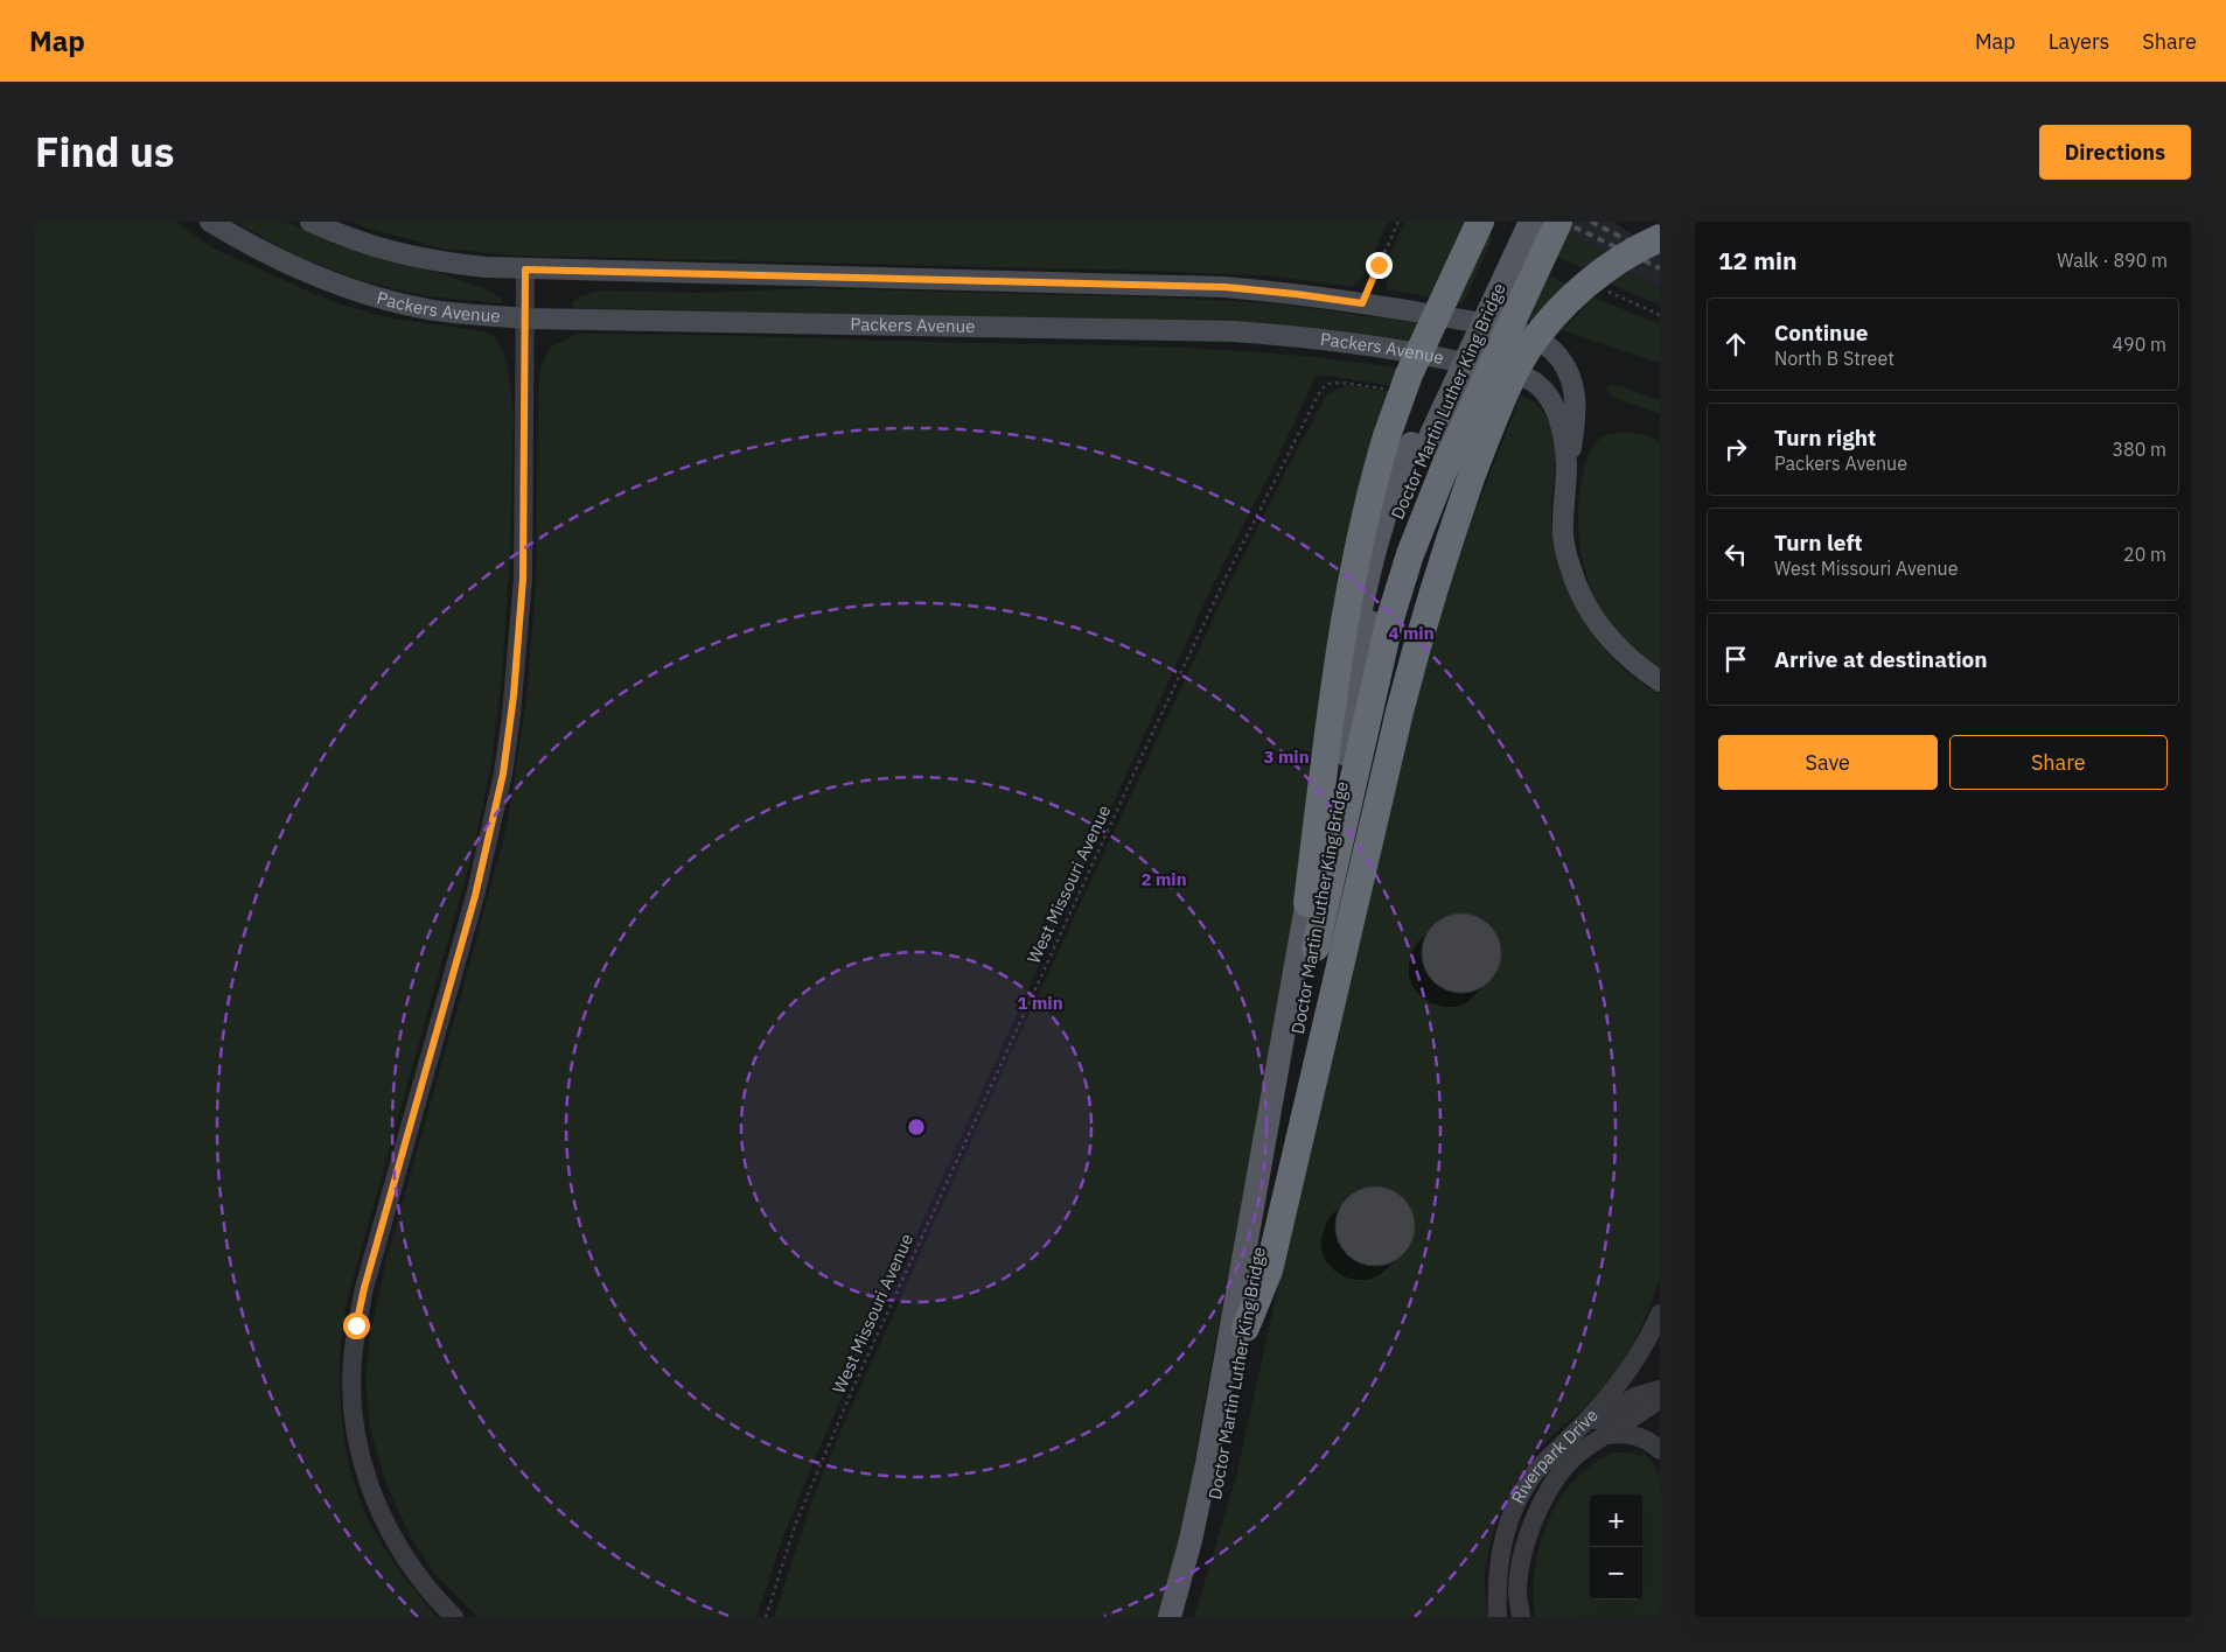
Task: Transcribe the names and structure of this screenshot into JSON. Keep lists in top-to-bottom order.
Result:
{
  "streets": {
    "main road": ["Packers Avenue", "Doctor Martin Luther King Bridge"],
    "street": ["Riverpark Drive"],
    "path": ["West Missouri Avenue"]
  },
  "page": {
    "header": "Map",
    "nav": ["Map", "Layers", "Share"],
    "title": "Find us",
    "buttons": [
      "Directions",
      ["Save", "Share"]
    ],
    "heading": ["12 min", "Walk · 890 m"],
    "list": [
      ["Continue", "North B Street", "490 m"],
      ["Turn right", "Packers Avenue", "380 m"],
      ["Turn left", "West Missouri Avenue", "20 m"],
      "Arrive at destination"
    ],
    "map_buttons": ["+", "−"]
  },
  "rings": [
    "4 min",
    "3 min",
    "2 min",
    "1 min"
  ]
}
